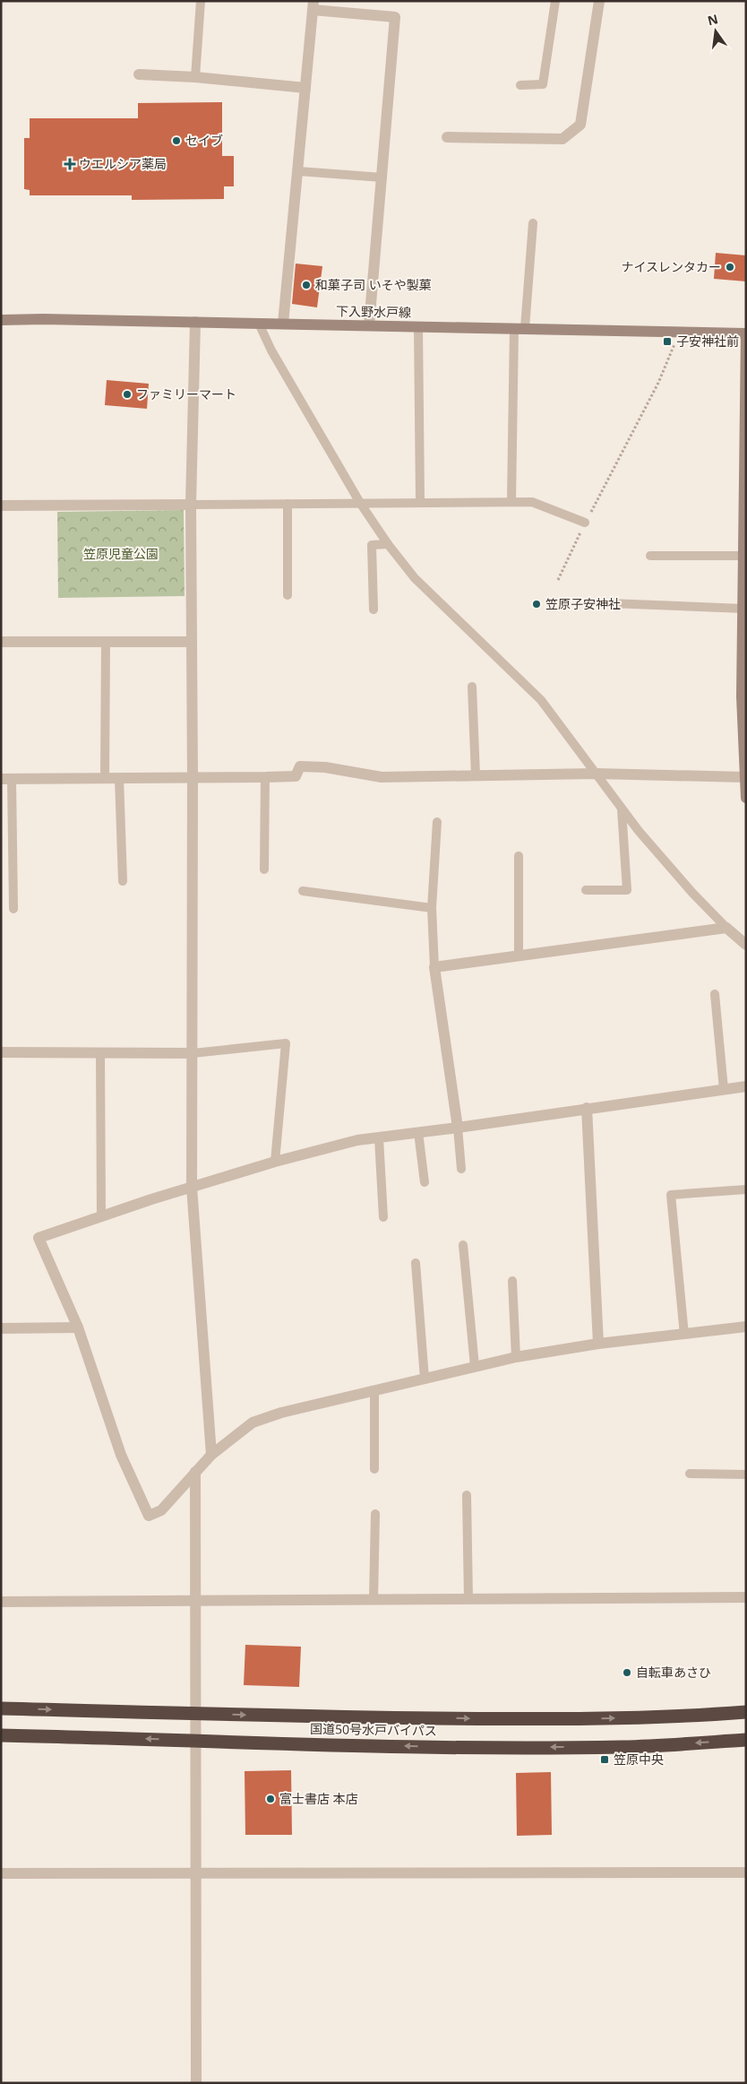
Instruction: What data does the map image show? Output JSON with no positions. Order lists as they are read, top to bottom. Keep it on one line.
{"streets":{"highway":["国道50号水戸バイパス"],"main road":["下入野水戸線"]},"parks":["笠原児童公園"],"places":{"other":["セイブ","ナイスレンタカー","和菓子司 いそや製菓","ファミリーマート","笠原子安神社","自転車あさひ","富士書店 本店"],"health":["ウエルシア薬局"],"transit":["子安神社前","笠原中央"]},"north":"top"}
